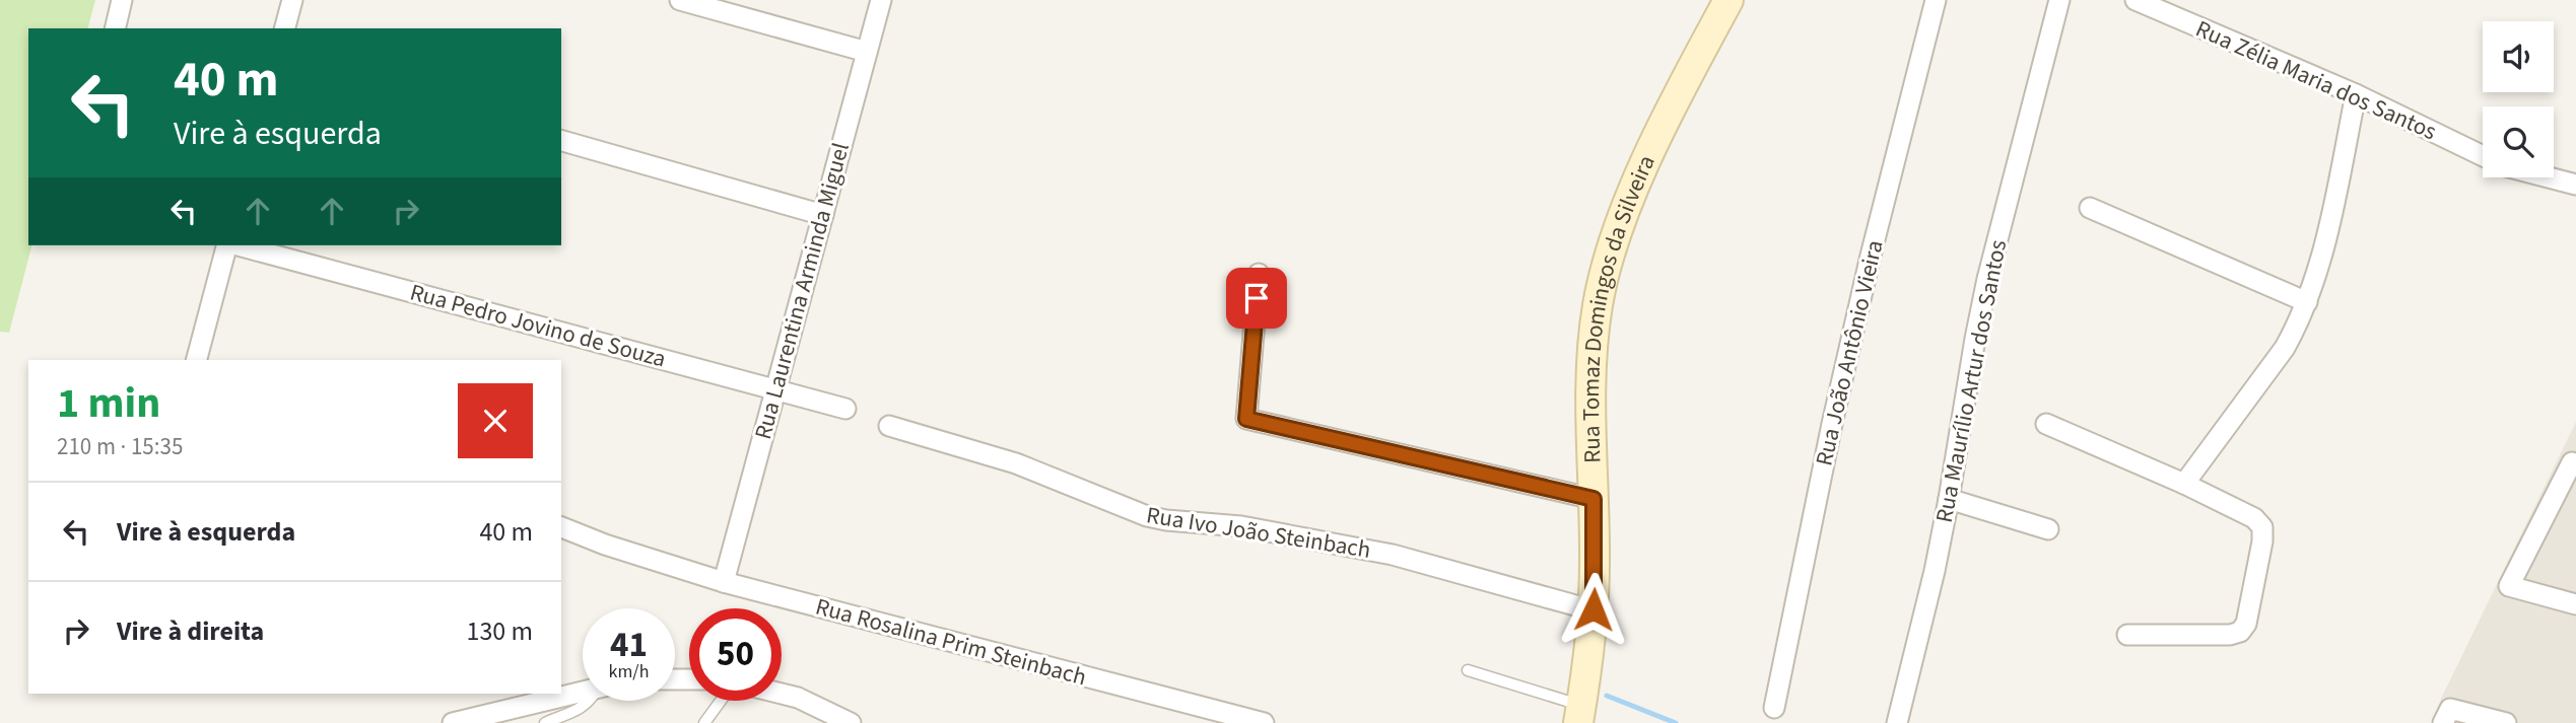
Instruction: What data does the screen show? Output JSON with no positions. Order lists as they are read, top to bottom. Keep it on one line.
{"streets":{"main road":["Rua Tomaz Domingos da Silveira"],"street":["Rua Zélia Maria dos Santos","Rua Laurentina Arminda Miguel","Rua Pedro Jovino de Souza","Rua João Antônio Vieira","Rua Maurílio Artur dos Santos","Rua Ivo João Steinbach","Rua Rosalina Prim Steinbach"]},"crossings":[["Rua Laurentina Arminda Miguel","Rua Pedro Jovino de Souza"],["Rua Laurentina Arminda Miguel","Rua Rosalina Prim Steinbach"],["Rua Tomaz Domingos da Silveira","Rua Ivo João Steinbach"]],"page":{"turn":["40 m","Vire à esquerda"],"heading":["1 min","210 m · 15:35"],"list":[{"name":"Vire à esquerda","value":"40 m"},{"name":"Vire à direita","value":"130 m"}],"speed":"41 km/h","limit":"50"}}
